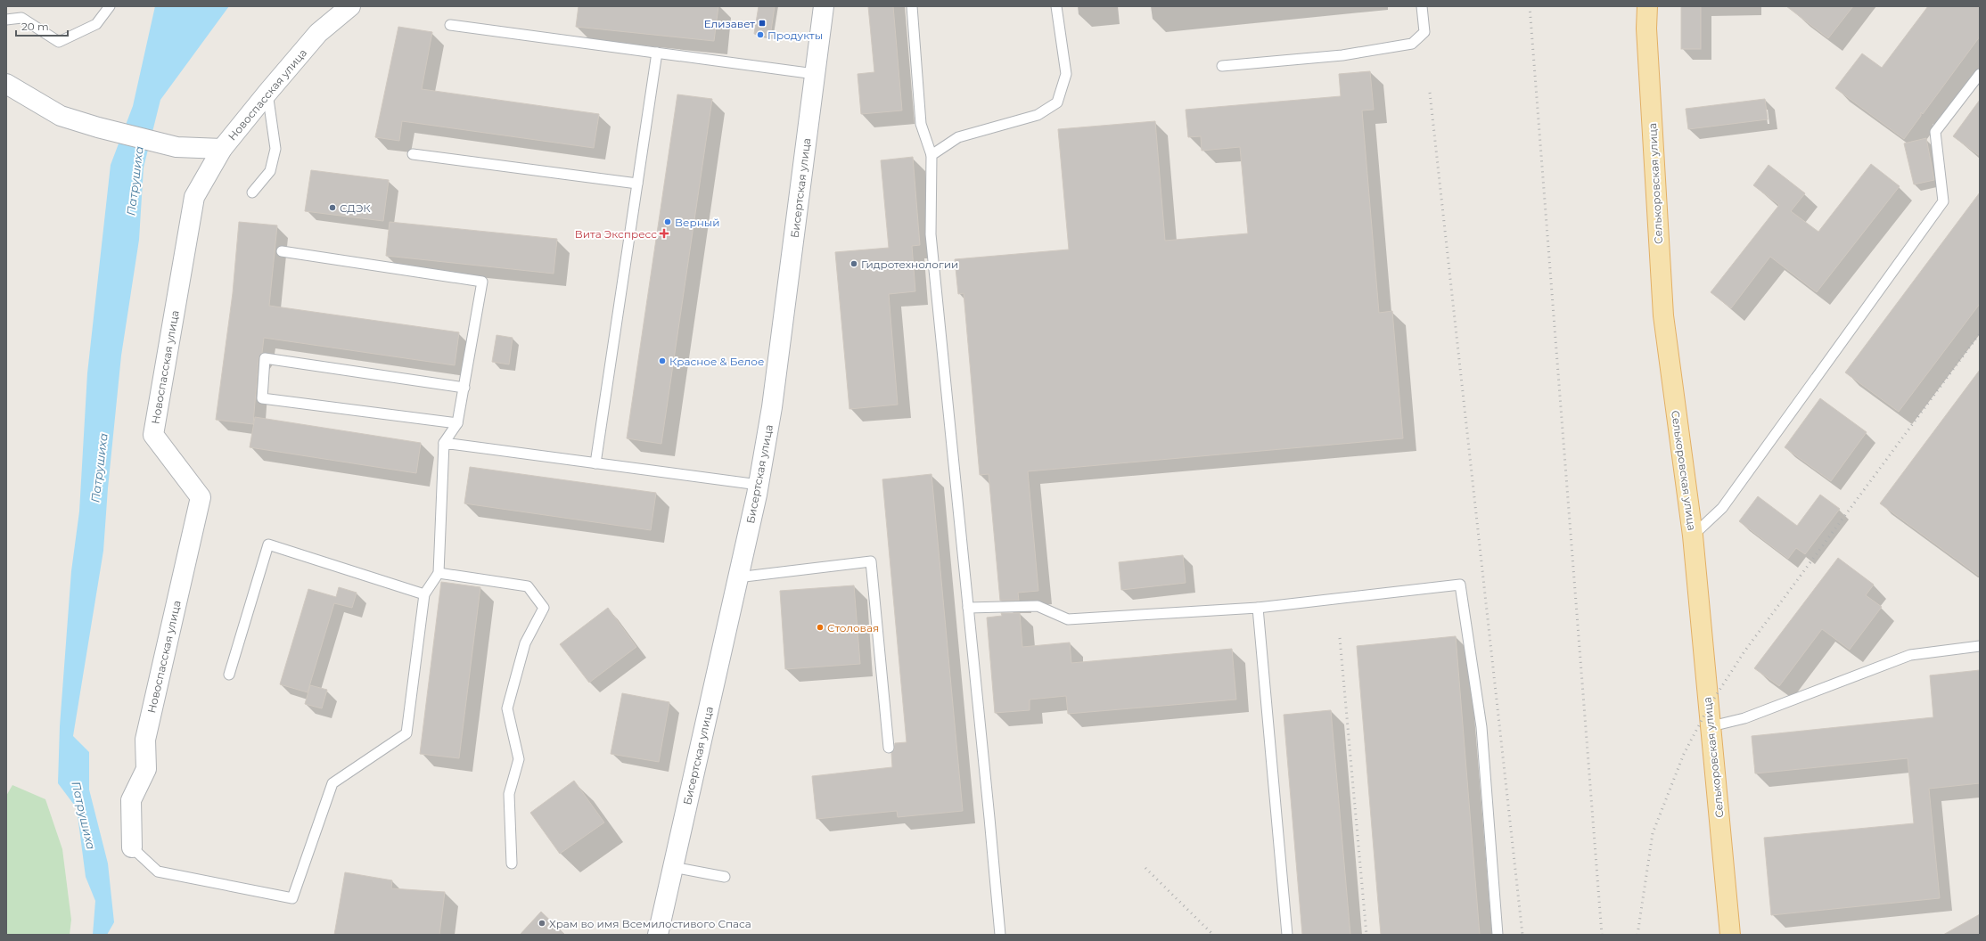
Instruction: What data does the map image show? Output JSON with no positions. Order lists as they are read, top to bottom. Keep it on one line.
{"streets":{"main road":["Селькоровская улица"],"street":["Новоспасская улица","Бисертская улица"]},"water":["Патрушиха"],"places":{"transit":["Елизавет"],"other":["Продукты","СДЭК","Верный","Гидротехнологии","Красное & Белое","Столовая","Храм во имя Всемилостивого Спаса"],"health":["Вита Экспресс"]},"scale_bar":"20 m"}
